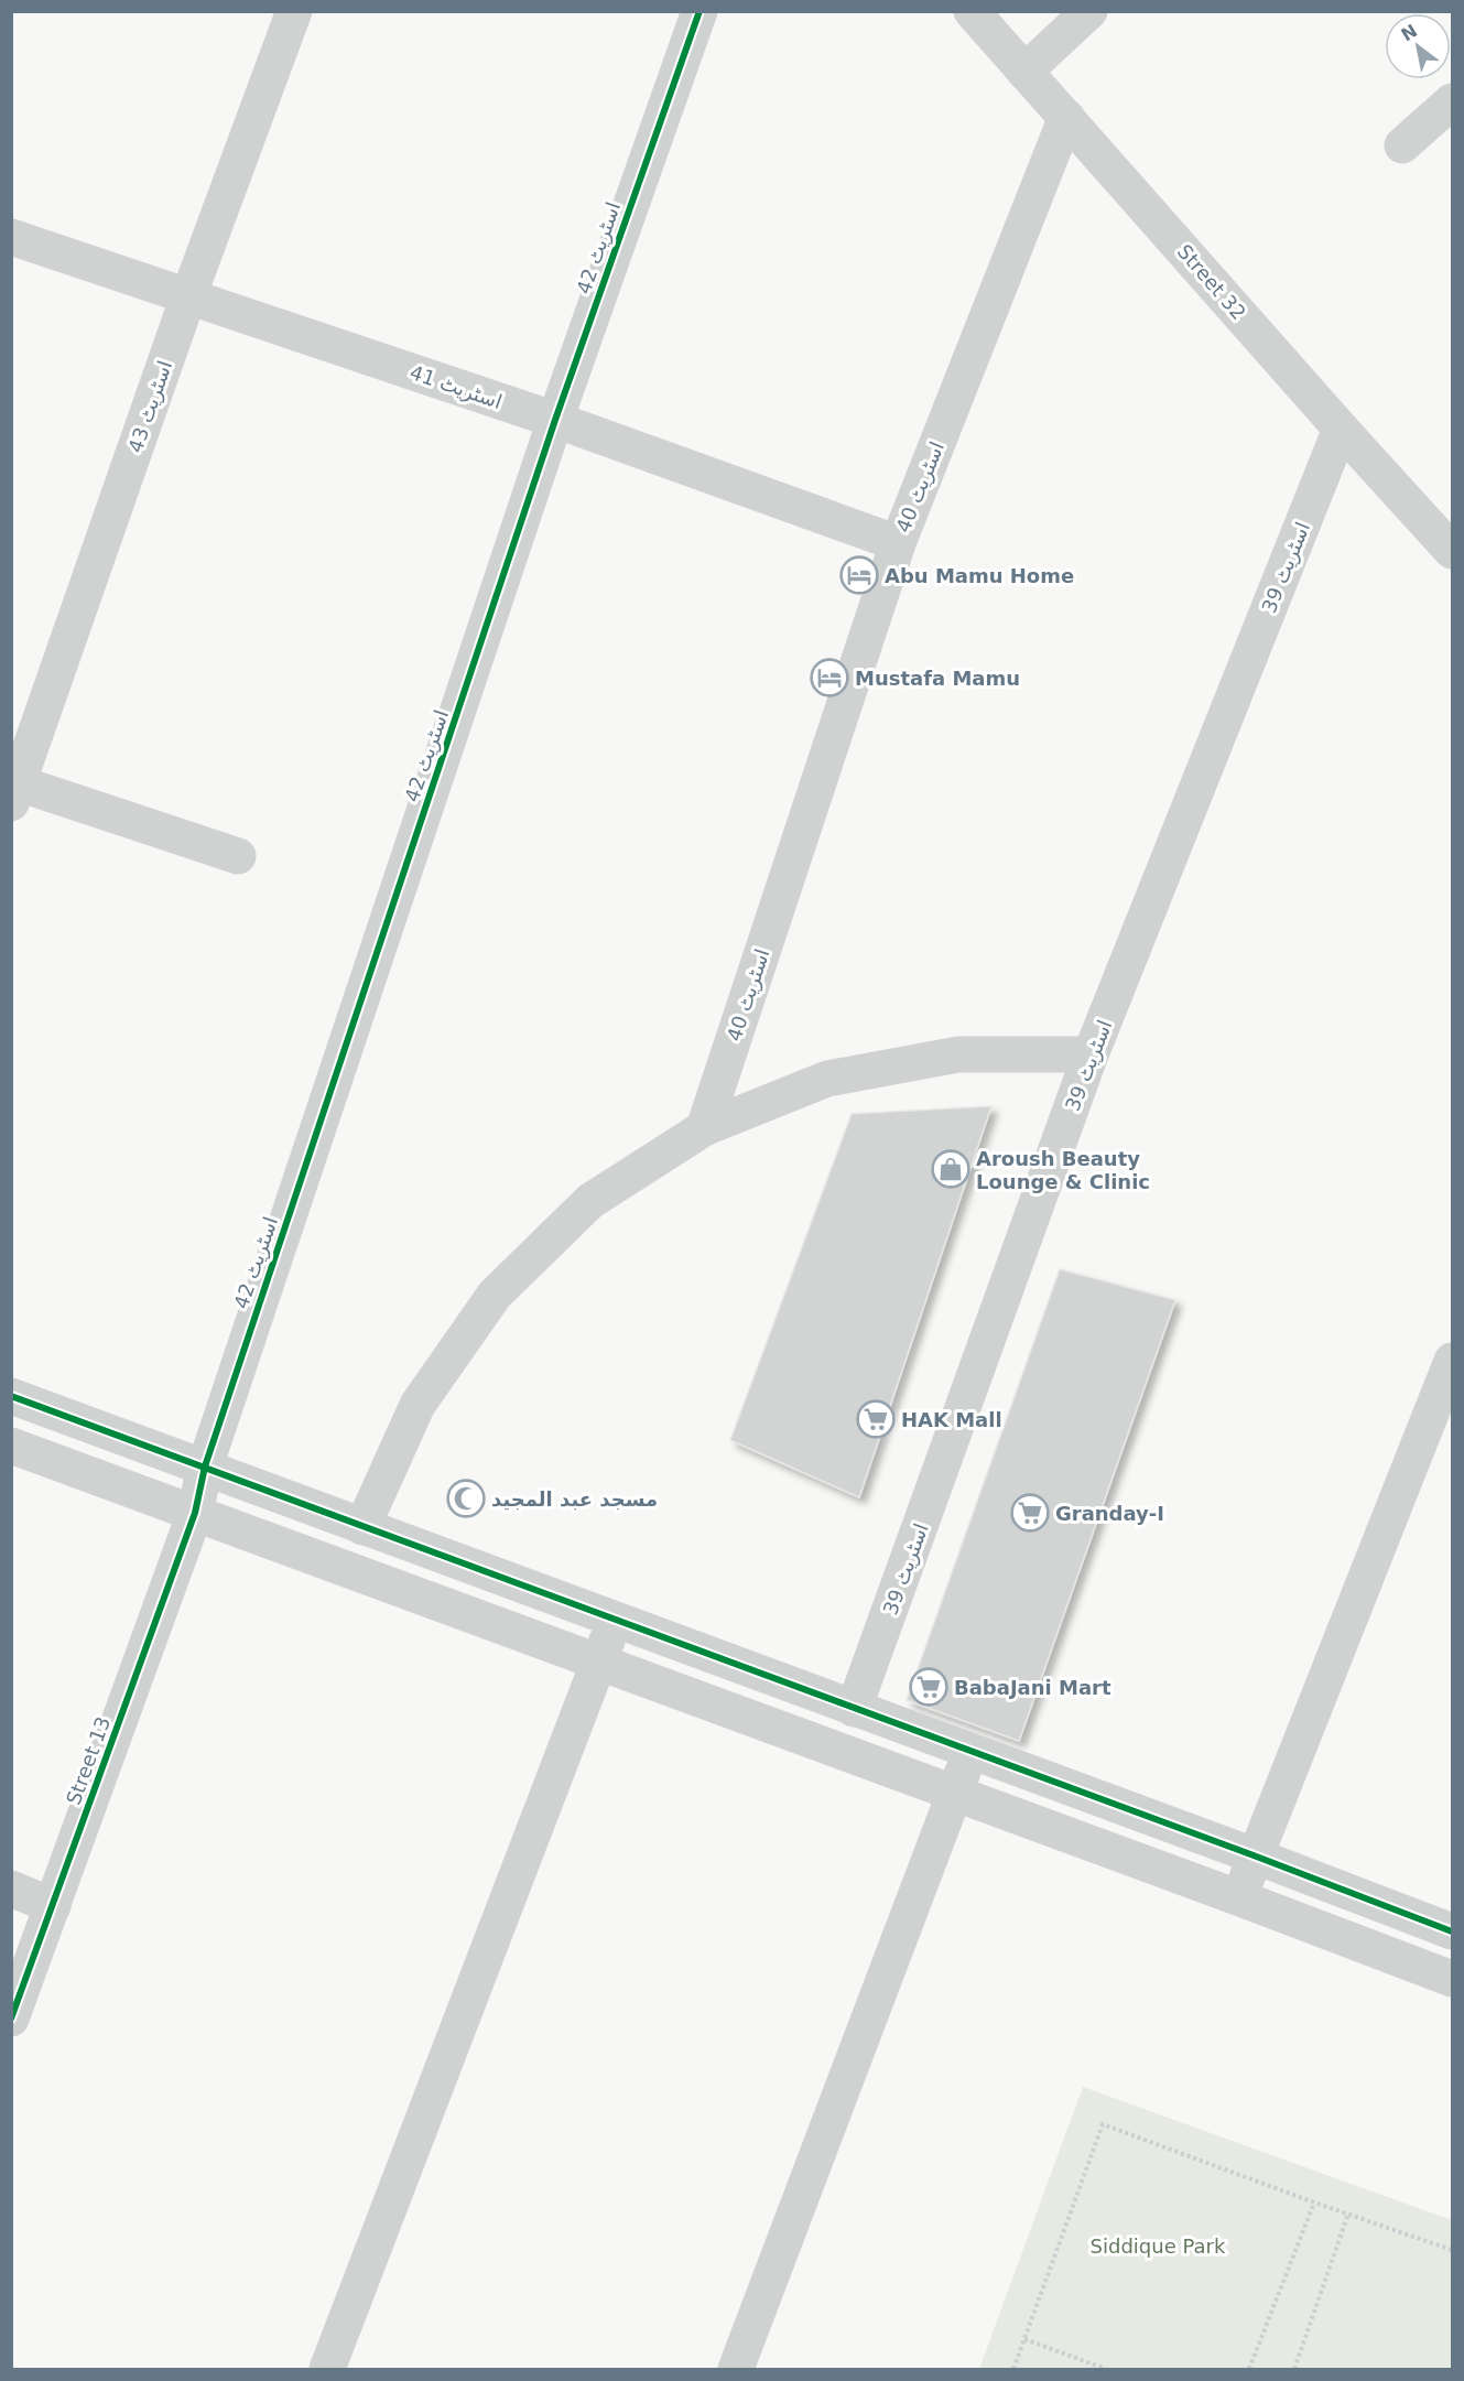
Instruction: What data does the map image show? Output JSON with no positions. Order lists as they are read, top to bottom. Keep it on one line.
{"streets":{"street":["اسٹریٹ 42","Street 32","اسٹریٹ 41","اسٹریٹ 43","اسٹریٹ 40","اسٹریٹ 39","Street 13"]},"crossings":[["اسٹریٹ 42","اسٹریٹ 41"],["اسٹریٹ 42","Street 13"],["Street 32","اسٹریٹ 40"],["Street 32","اسٹریٹ 39"],["اسٹریٹ 41","اسٹریٹ 43"],["اسٹریٹ 41","اسٹریٹ 40"]],"parks":["Siddique Park"],"places":{"hotel":["Abu Mamu Home","Mustafa Mamu"],"shop":["Aroush Beauty Lounge & Clinic"],"supermarket":["HAK Mall","Granday-I","BabaJani Mart"],"mosque":["مسجد عبد المجید"]},"north":"top left"}
